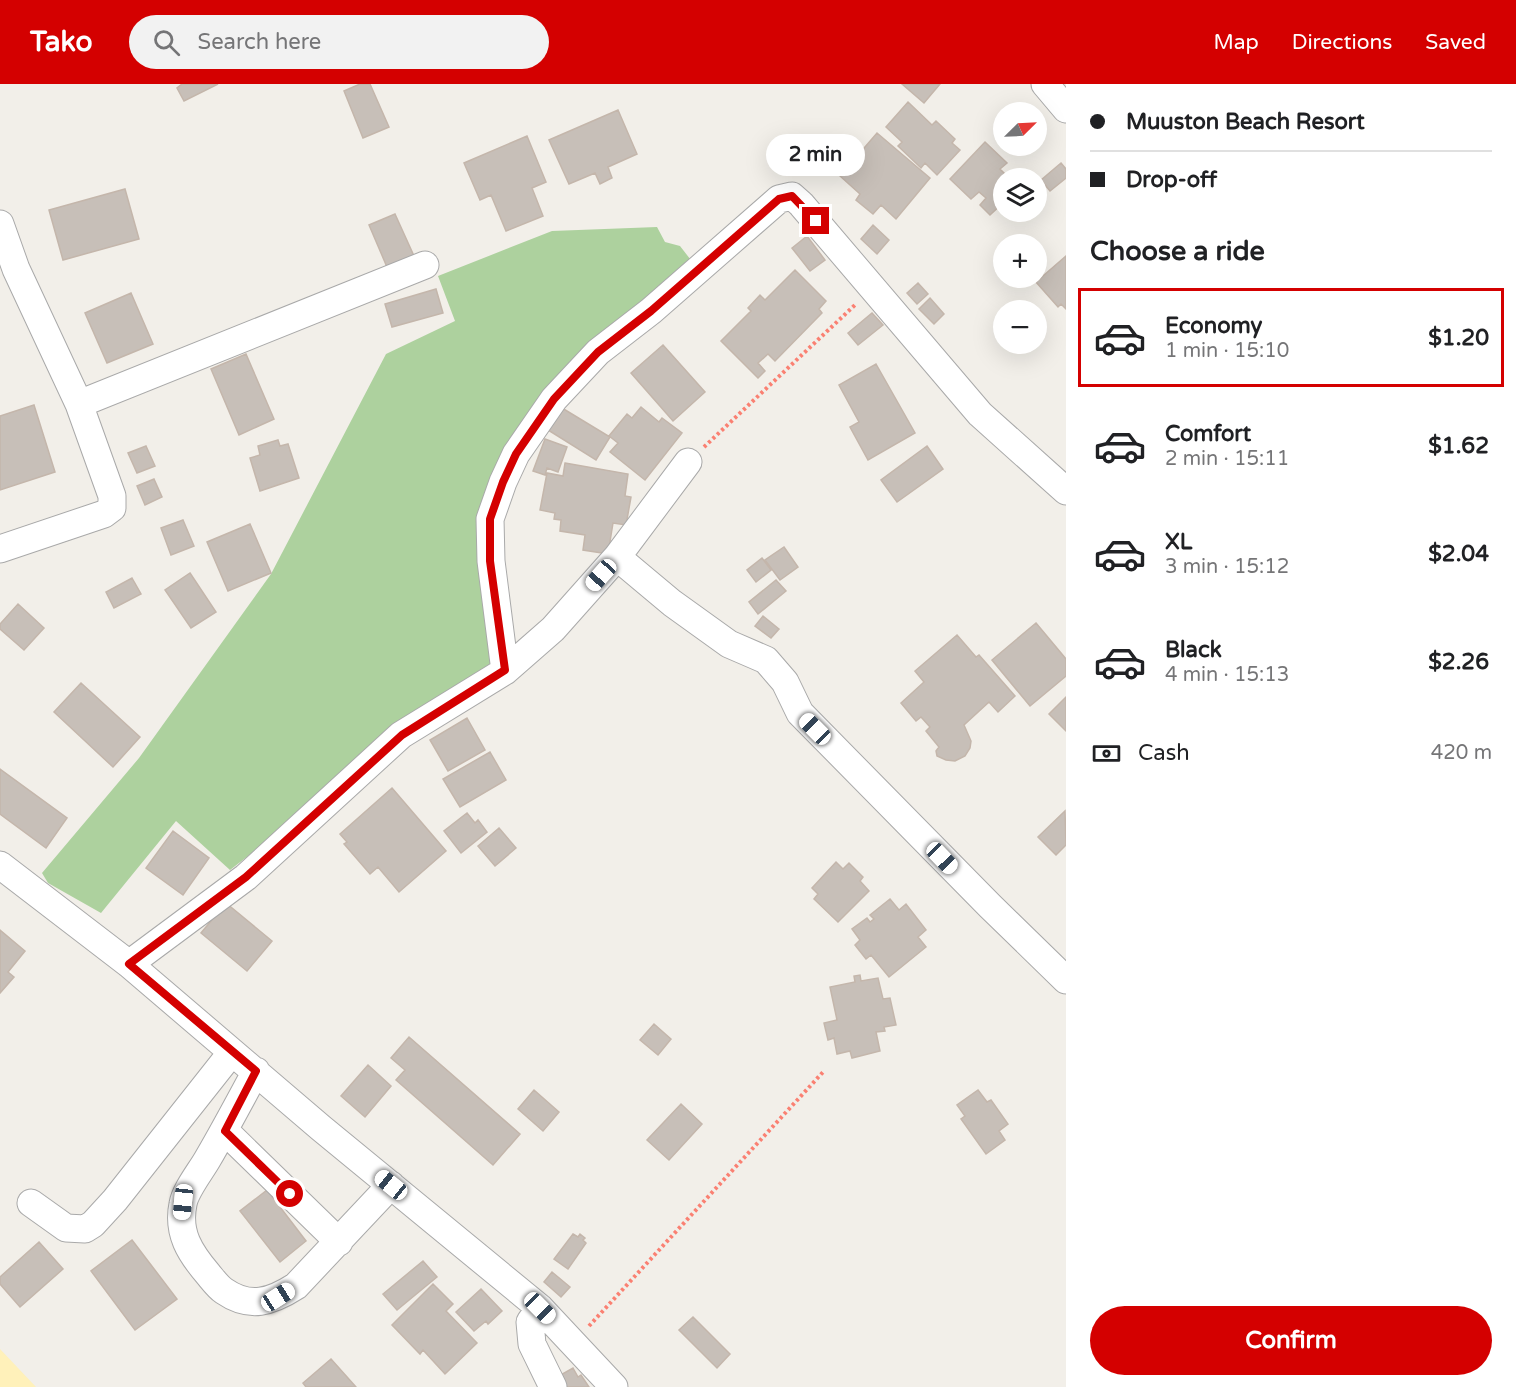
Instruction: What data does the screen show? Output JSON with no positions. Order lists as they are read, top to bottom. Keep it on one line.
{"north":"top right","page":{"header":"Tako","search":"Search here","nav":["Map","Directions","Saved"],"banner":["Muuston Beach Resort","Drop-off"],"map_buttons":["+","−"],"bubble":"2 min","heading":"Choose a ride","list":[{"name":"Economy","note":"1 min · 15:10","value":"$1.20"},{"name":"Comfort","note":"2 min · 15:11","value":"$1.62"},{"name":"XL","note":"3 min · 15:12","value":"$2.04"},{"name":"Black","note":"4 min · 15:13","value":"$2.26"}],"pay":["Cash","420 m"],"buttons":"Confirm"}}
